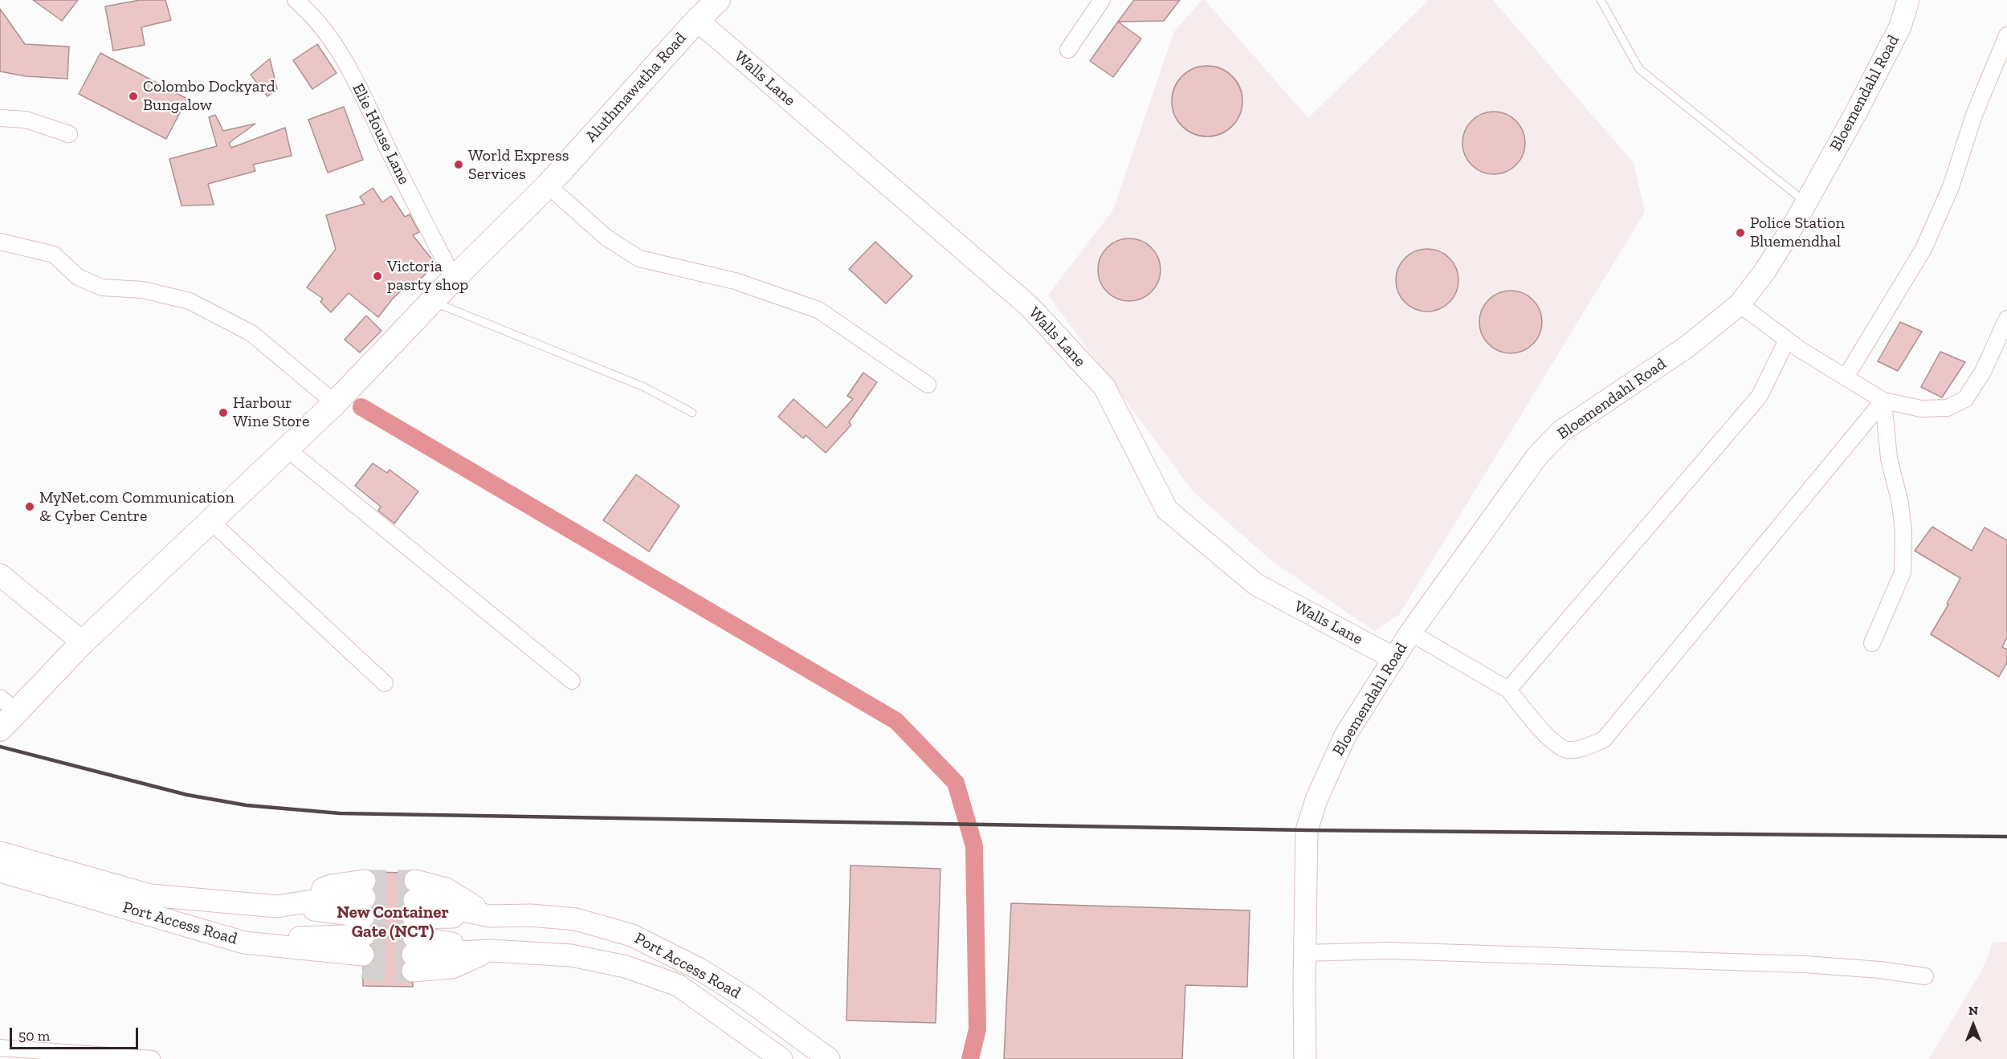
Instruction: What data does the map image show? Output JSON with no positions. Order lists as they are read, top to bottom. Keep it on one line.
{"streets":{"main road":["Walls Lane","Aluthmawatha Road","Bloemendahl Road","Port Access Road"],"street":["Elie House Lane"]},"crossings":[["Walls Lane","Aluthmawatha Road"],["Walls Lane","Bloemendahl Road"],["Aluthmawatha Road","Elie House Lane"]],"districts":["New Container Gate (NCT)"],"places":["Colombo Dockyard Bungalow","World Express Services","Police Station Bluemendhal","Victoria pasrty shop","Harbour Wine Store","MyNet.com Communication & Cyber Centre"],"scale_bar":"50 m","north":"top"}
